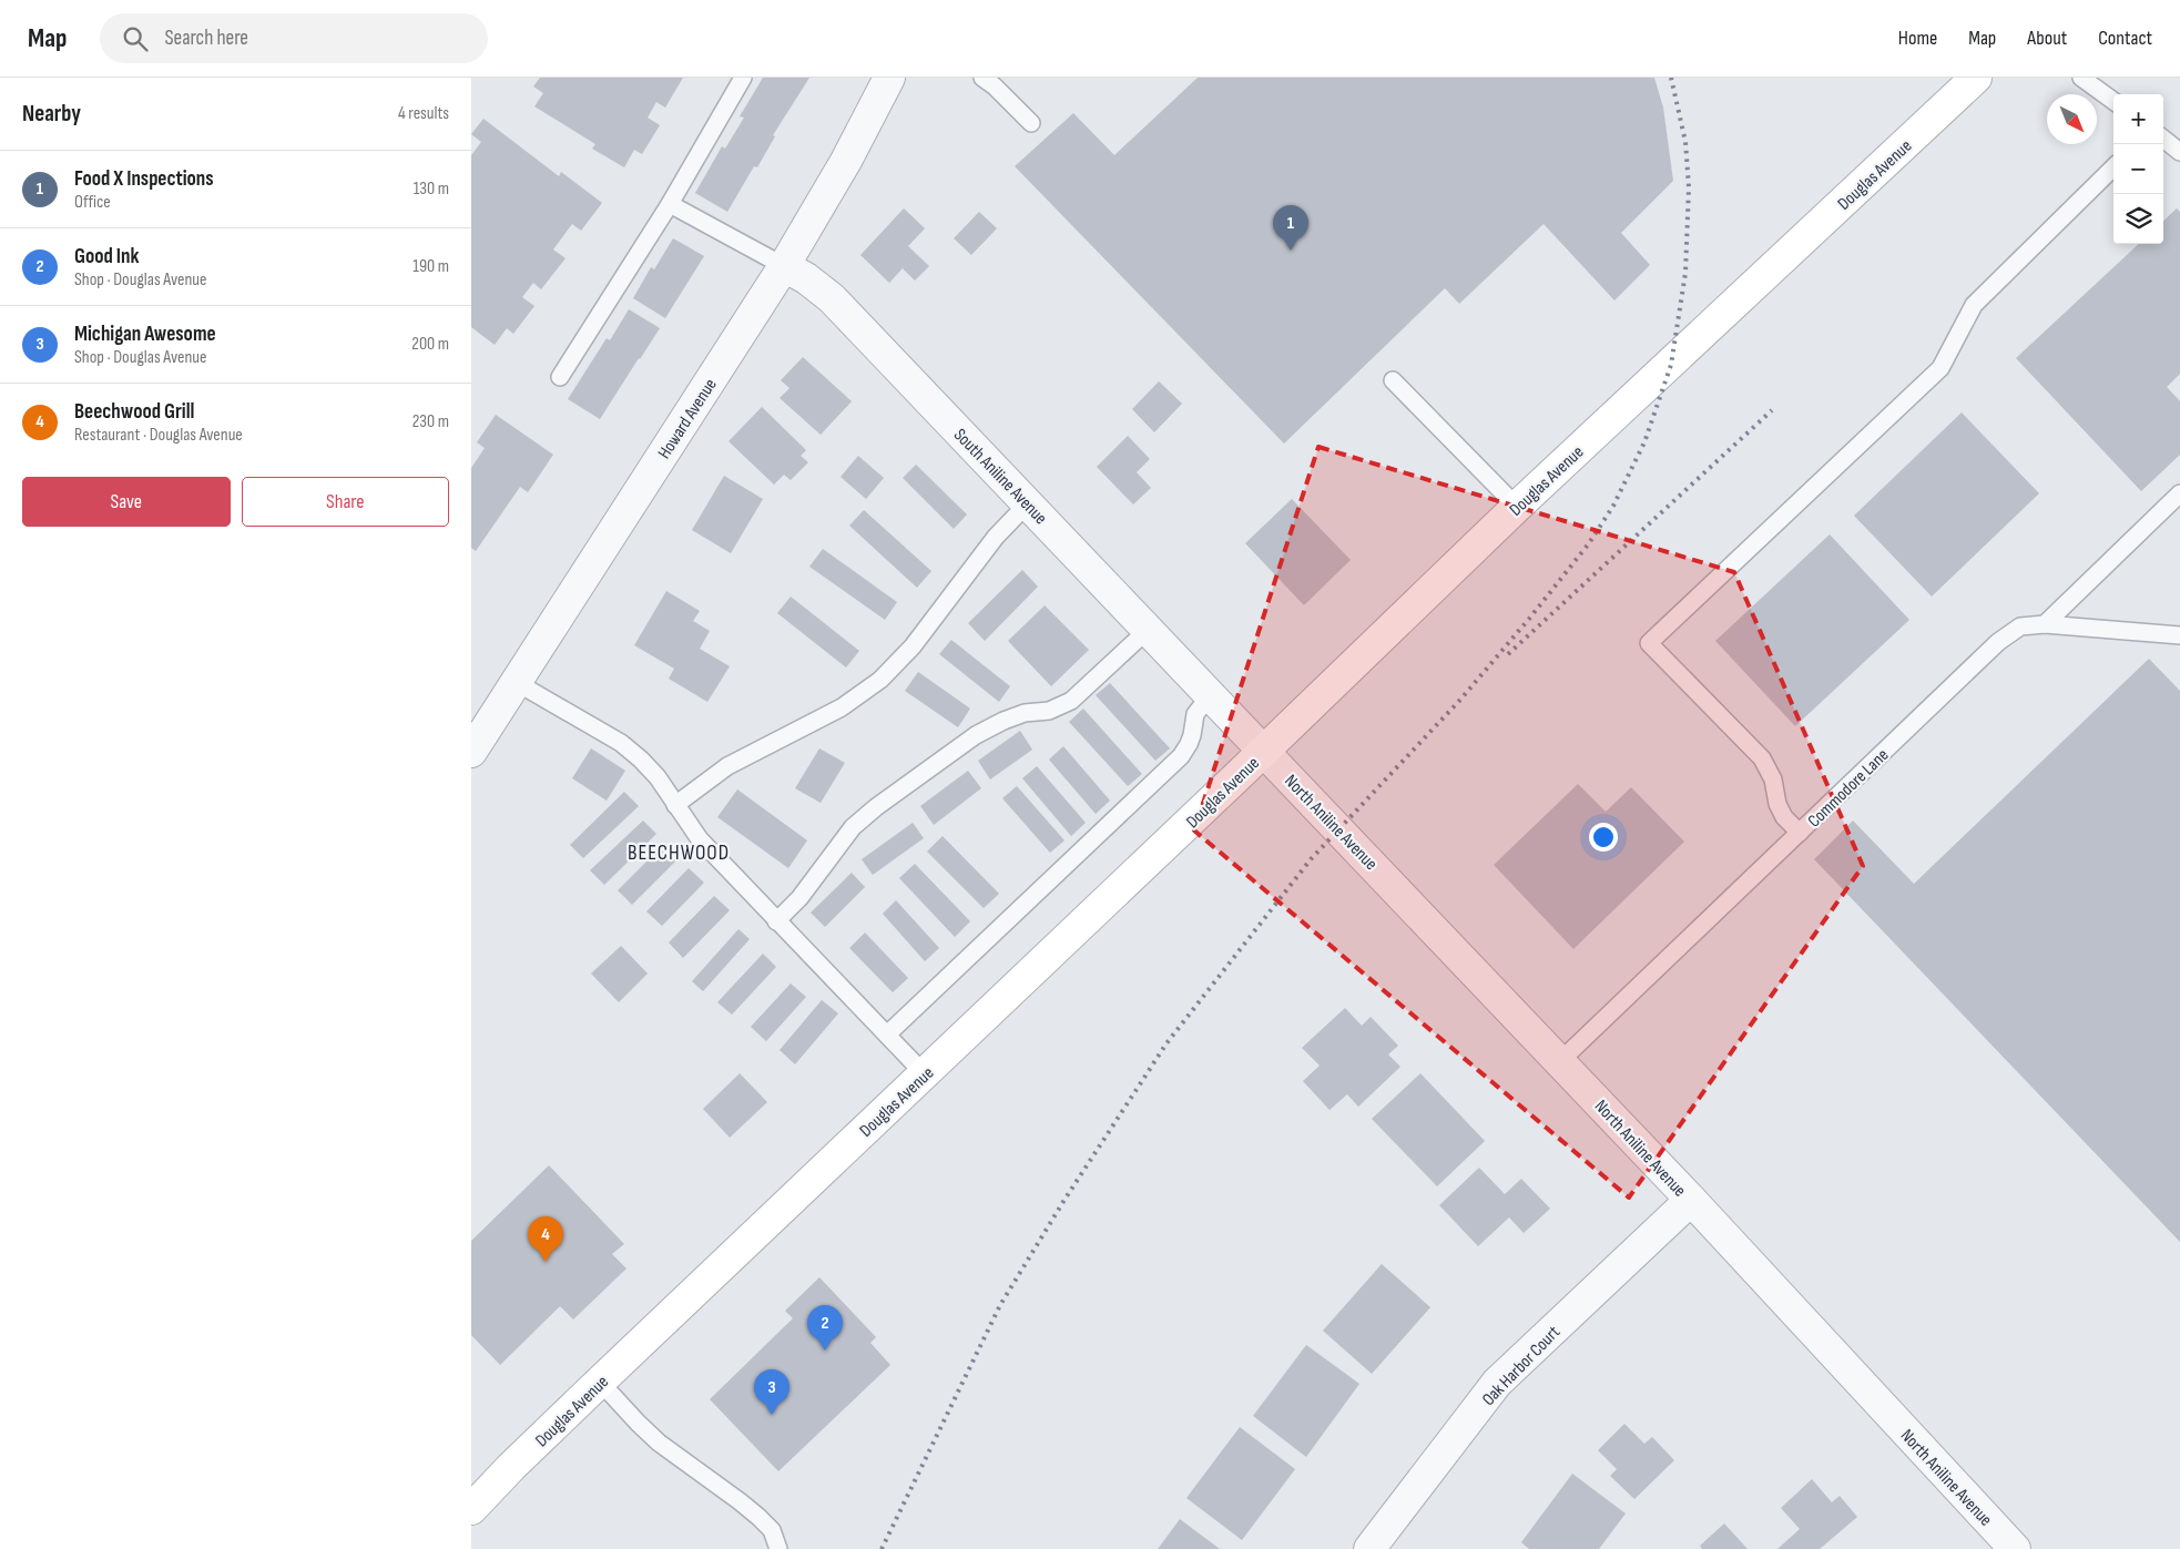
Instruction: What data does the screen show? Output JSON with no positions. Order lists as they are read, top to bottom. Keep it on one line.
{"streets":{"street":["Douglas Avenue","Howard Avenue","South Aniline Avenue","North Aniline Avenue","Oak Harbor Court"],"lane":["Commodore Lane"]},"crossings":[["Douglas Avenue","South Aniline Avenue"],["Douglas Avenue","North Aniline Avenue"],["Howard Avenue","South Aniline Avenue"],["South Aniline Avenue","North Aniline Avenue"],["Commodore Lane","North Aniline Avenue"],["North Aniline Avenue","Oak Harbor Court"]],"districts":["BEECHWOOD"],"north":"bottom right","page":{"header":"Map","search":"Search here","nav":["Home","Map","About","Contact"],"heading":["Nearby","4 results"],"map_buttons":["+","−"],"list":[{"mark":"1","name":"Food X Inspections","note":"Office","value":"130 m"},{"mark":"2","name":"Good Ink","note":"Shop · Douglas Avenue","value":"190 m"},{"mark":"3","name":"Michigan Awesome","note":"Shop · Douglas Avenue","value":"200 m"},{"mark":"4","name":"Beechwood Grill","note":"Restaurant · Douglas Avenue","value":"230 m"}],"pins":["1","4","2","3"],"buttons":["Save","Share"]}}
